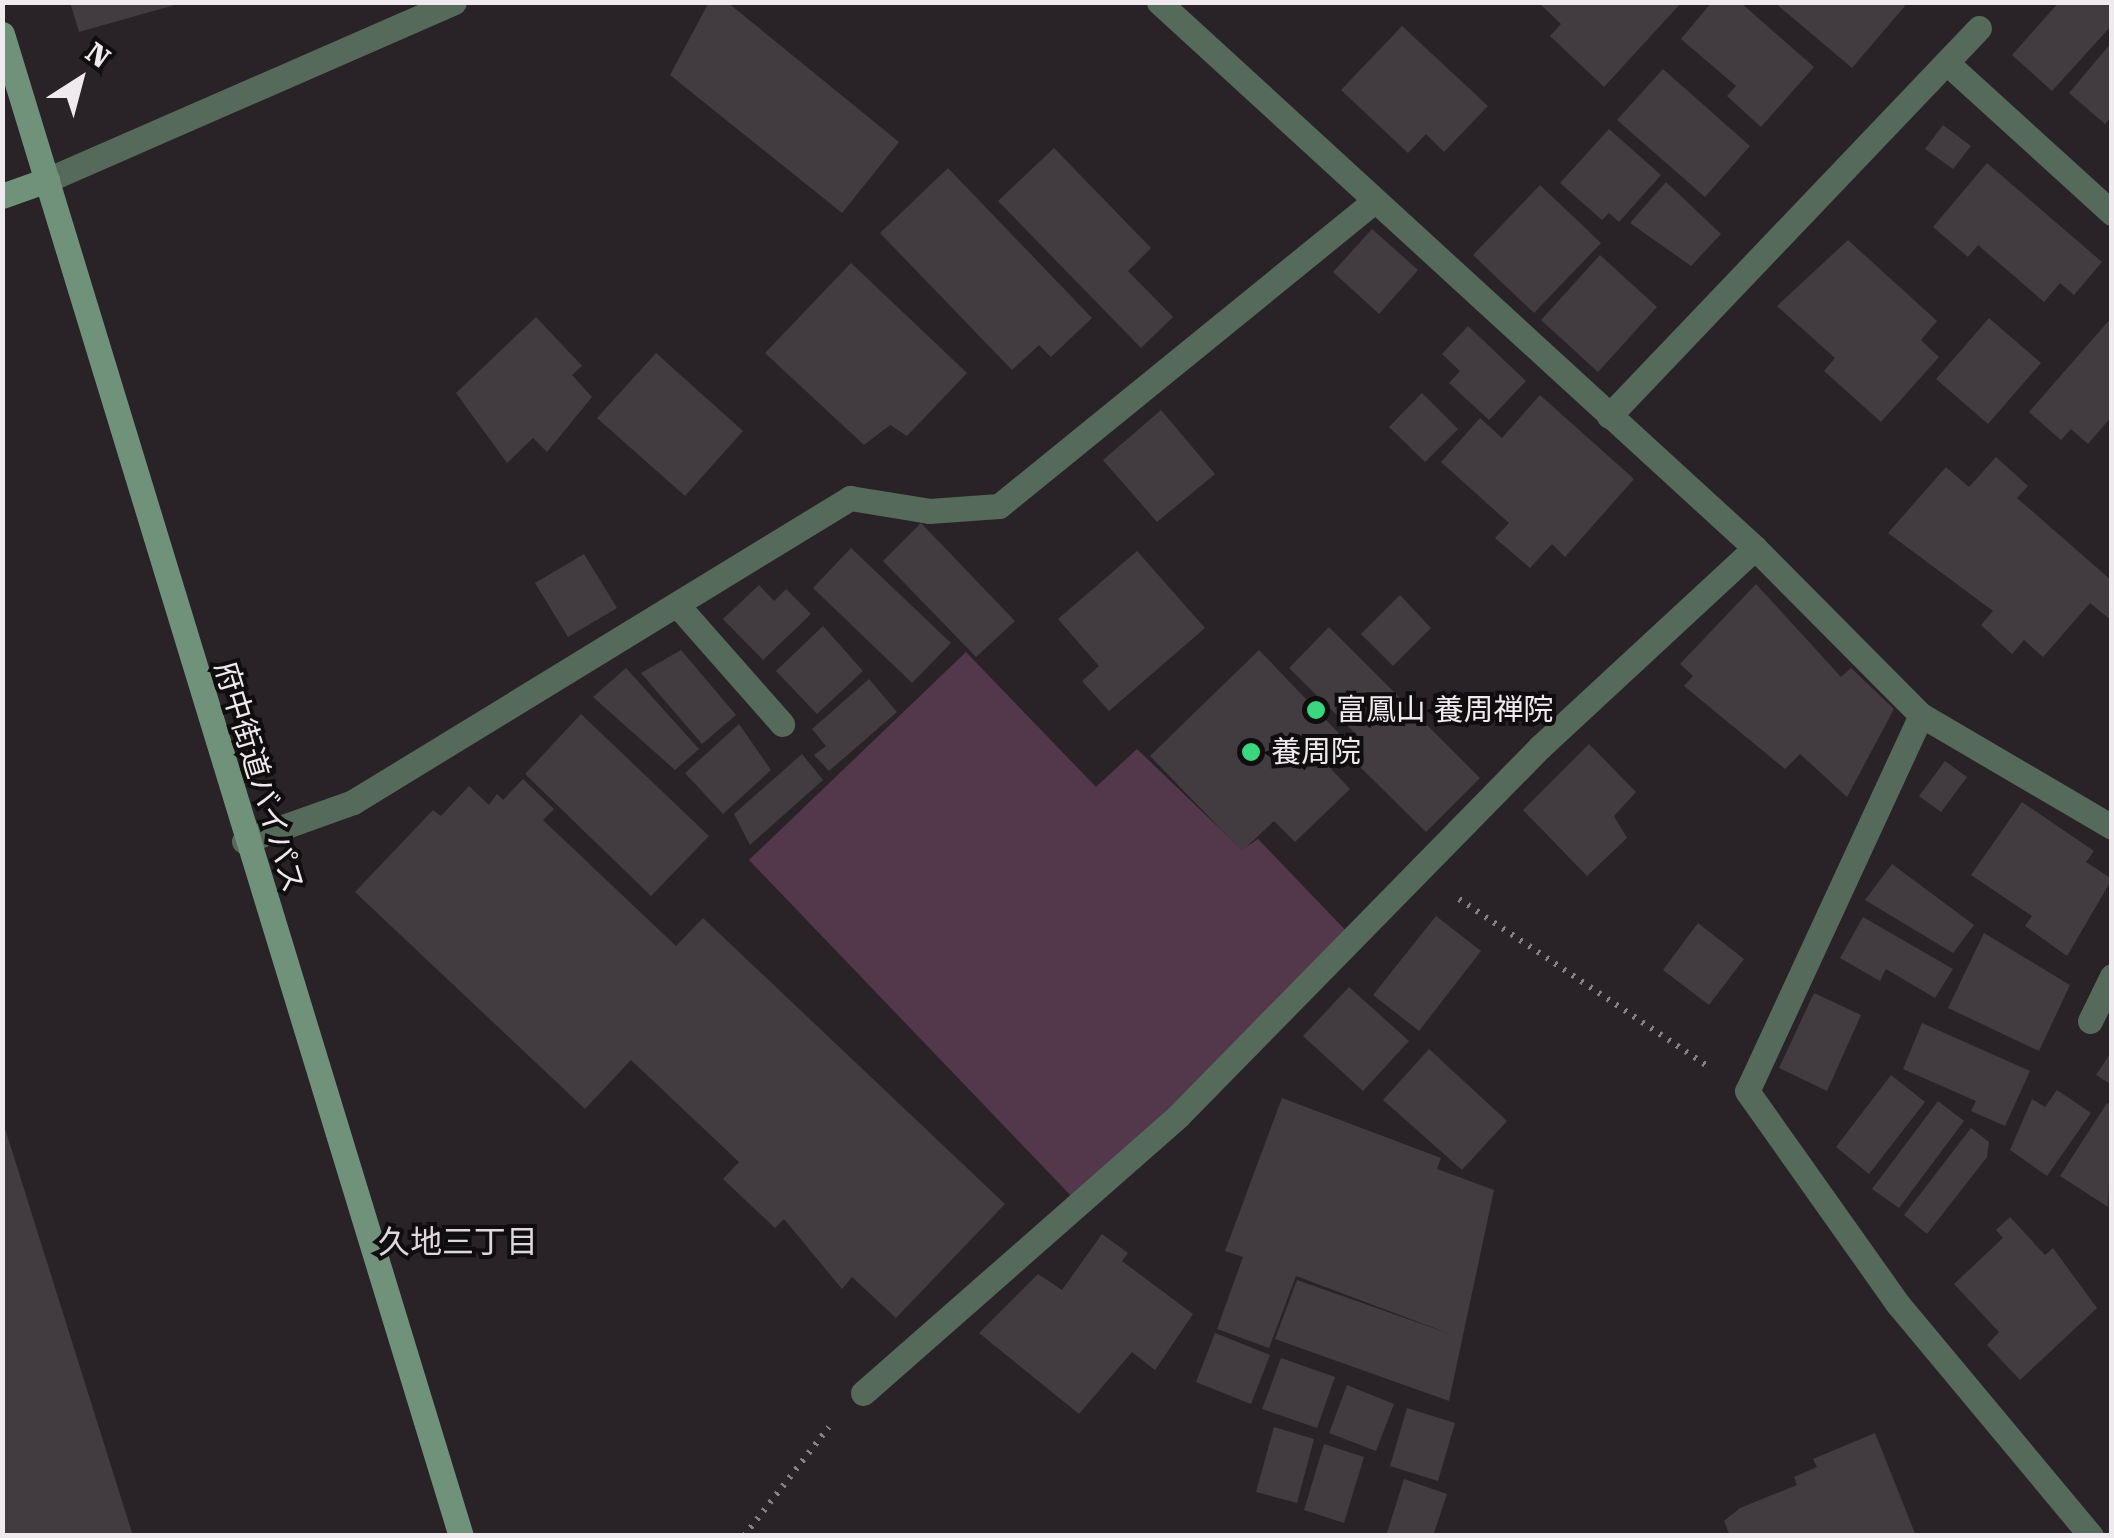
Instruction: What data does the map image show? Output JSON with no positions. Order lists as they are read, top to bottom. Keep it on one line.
{"streets":{"street":["府中街道バイパス"]},"districts":["久地三丁目"],"places":["富鳳山 養周禅院","養周院"],"north":"top right"}
